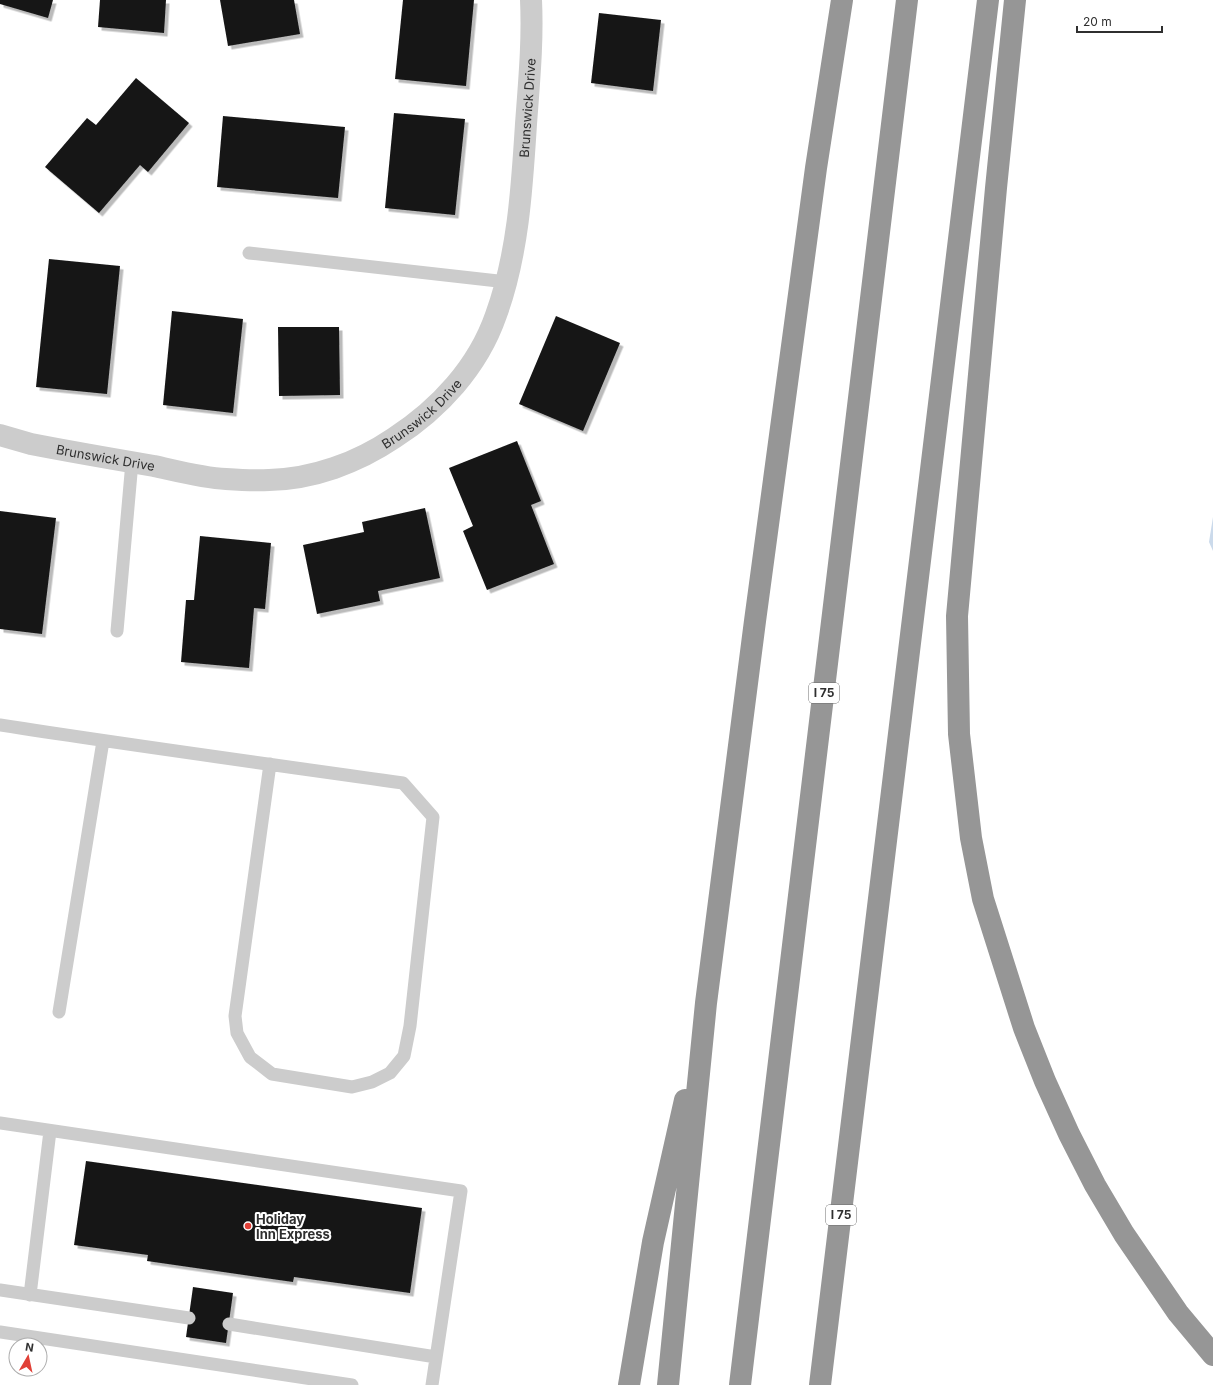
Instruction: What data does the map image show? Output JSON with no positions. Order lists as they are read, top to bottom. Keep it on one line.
{"streets":{"highway":["I 75"],"street":["Brunswick Drive"]},"places":["Holiday Inn Express"],"scale_bar":"20 m","north":"top"}
